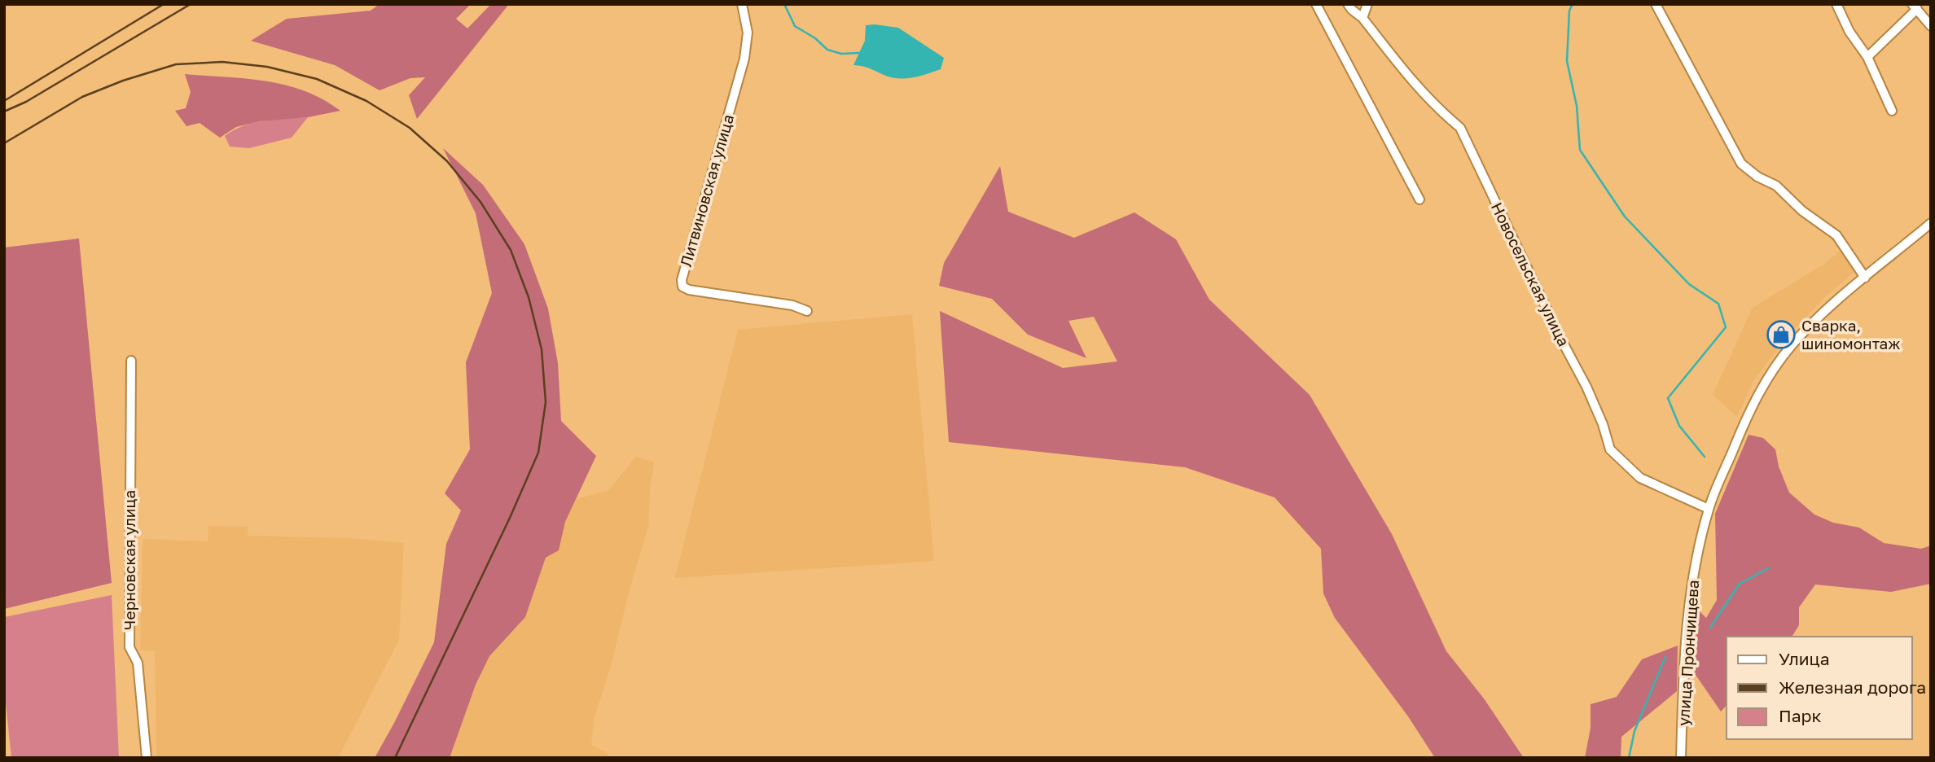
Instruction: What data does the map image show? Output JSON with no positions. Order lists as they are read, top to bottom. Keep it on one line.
{"streets":{"street":["Литвиновская улица","Новосельская улица","Черновская улица","улица Прончищева"]},"crossings":[["Новосельская улица","улица Прончищева"]],"places":{"shop":["Сварка, шиномонтаж"]},"legend":["Улица","Железная дорога","Парк"]}
